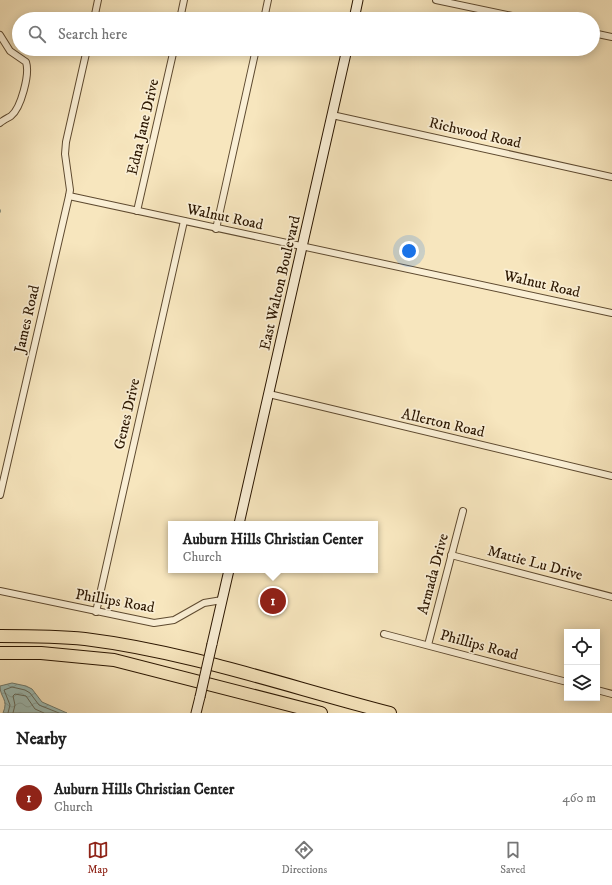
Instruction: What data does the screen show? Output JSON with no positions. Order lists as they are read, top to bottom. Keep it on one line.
{"streets":{"main road":["East Walton Boulevard"],"street":["Edna Jane Drive","Richwood Road","Walnut Road","James Road","Genes Drive","Allerton Road","Mattie Lu Drive","Armada Drive","Phillips Road"]},"crossings":[["Edna Jane Drive","Walnut Road"],["Richwood Road","East Walton Boulevard"],["Walnut Road","East Walton Boulevard"],["Walnut Road","James Road"],["Walnut Road","Genes Drive"],["East Walton Boulevard","Allerton Road"],["Genes Drive","Phillips Road"],["Mattie Lu Drive","Armada Drive"],["Armada Drive","Phillips Road"]],"page":{"search":"Search here","popup":["Auburn Hills Christian Center","Church"],"pins":"1","heading":"Nearby","list":[{"mark":"1","name":"Auburn Hills Christian Center","note":"Church","value":"460 m"}],"nav":["Map","Directions","Saved"]}}
